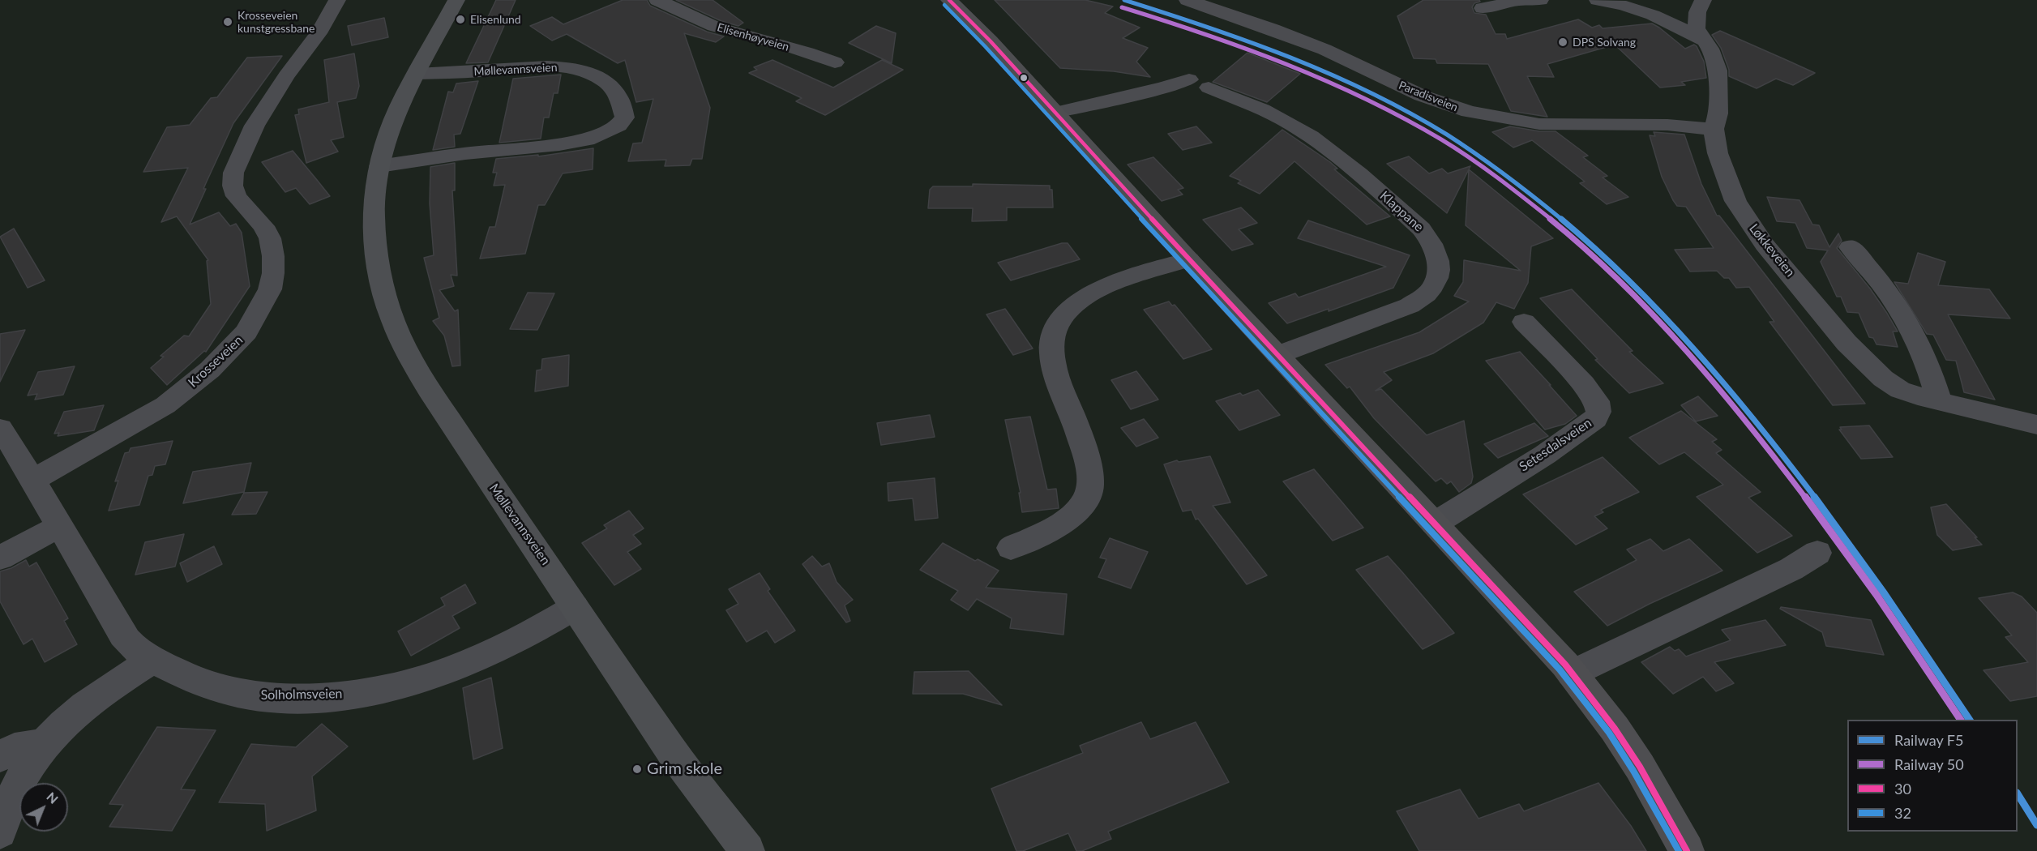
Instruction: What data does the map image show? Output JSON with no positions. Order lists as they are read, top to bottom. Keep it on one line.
{"streets":{"main road":["Møllevannsveien"],"street":["Elisenhøyveien","Paradisveien","Klappane","Løkkeveien","Krosseveien","Setesdalsveien","Solholmsveien"]},"crossings":[["Møllevannsveien","Solholmsveien"],["Paradisveien","Løkkeveien"],["Krosseveien","Solholmsveien"]],"places":["Elisenlund","Krosseveien kunstgressbane","DPS Solvang","Grim skole"],"lines":["rail line F5","transit line 30","transit line 32","rail line 50"],"legend":["Railway F5","Railway 50","30","32"],"north":"top right"}
